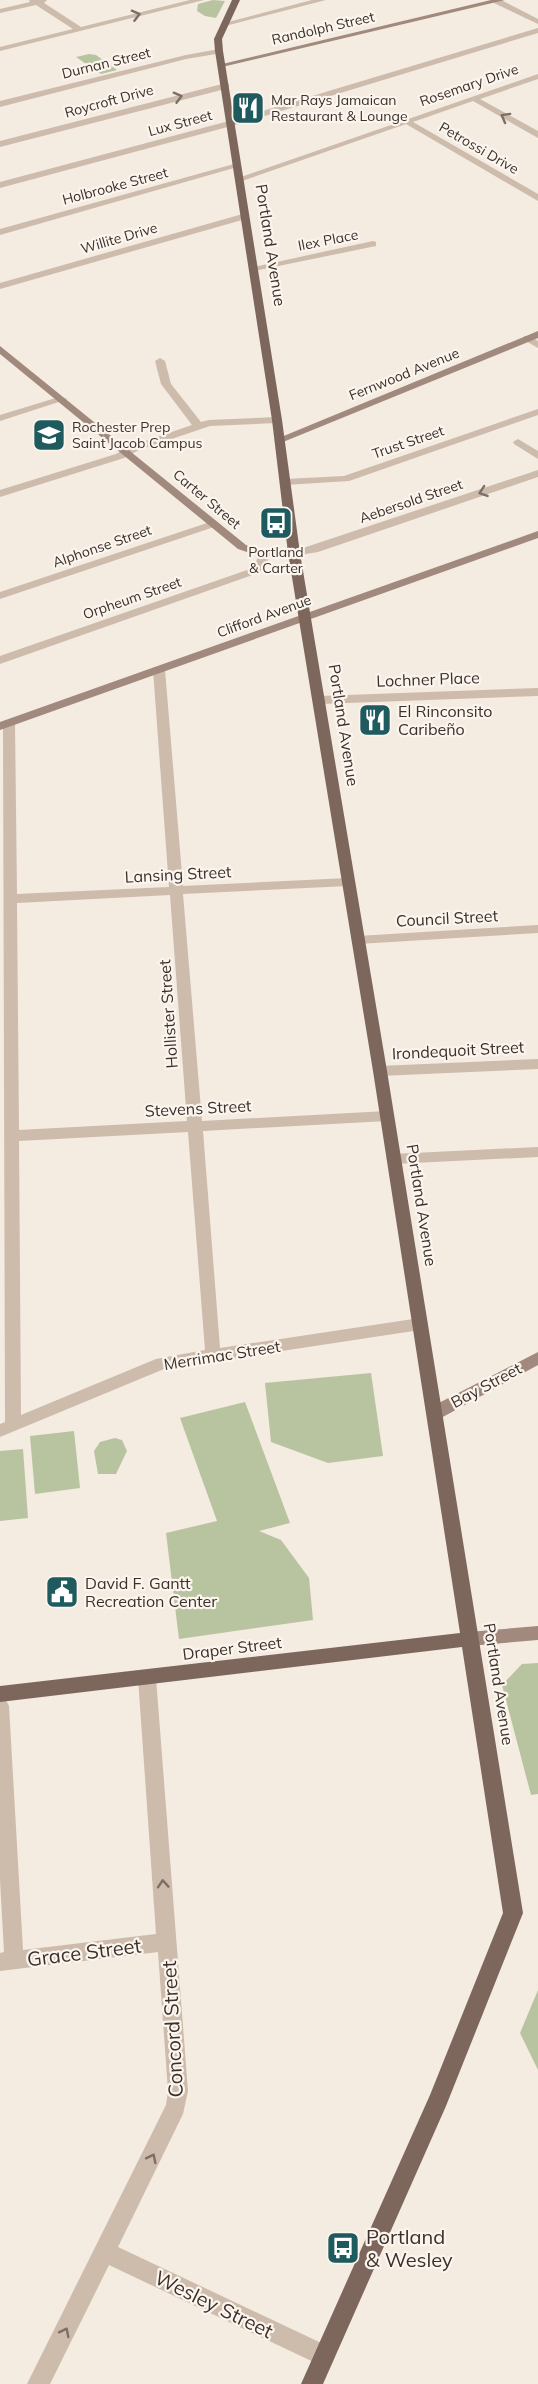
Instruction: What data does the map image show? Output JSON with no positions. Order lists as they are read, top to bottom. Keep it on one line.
{"streets":{"main road":["Randolph Street","Portland Avenue","Fernwood Avenue","Carter Street","Clifford Avenue","Bay Street","Draper Street"],"street":["Durnan Street","Rosemary Drive","Roycroft Drive","Lux Street","Petrossi Drive","Holbrooke Street","Willite Drive","Ilex Place","Trust Street","Aebersold Street","Alphonse Street","Orpheum Street","Lochner Place","Lansing Street","Council Street","Hollister Street","Irondequoit Street","Stevens Street","Merrimac Street","Grace Street","Concord Street","Wesley Street"]},"crossings":[["Randolph Street","Portland Avenue"],["Durnan Street","Portland Avenue"],["Rosemary Drive","Petrossi Drive"],["Rosemary Drive","Portland Avenue"],["Roycroft Drive","Portland Avenue"],["Lux Street","Portland Avenue"],["Holbrooke Street","Portland Avenue"],["Willite Drive","Portland Avenue"],["Ilex Place","Portland Avenue"],["Portland Avenue","Fernwood Avenue"],["Portland Avenue","Trust Street"],["Portland Avenue","Carter Street"],["Portland Avenue","Aebersold Street"],["Portland Avenue","Clifford Avenue"],["Portland Avenue","Lochner Place"],["Portland Avenue","Lansing Street"],["Portland Avenue","Council Street"],["Portland Avenue","Irondequoit Street"],["Portland Avenue","Stevens Street"],["Portland Avenue","Merrimac Street"],["Portland Avenue","Bay Street"],["Portland Avenue","Draper Street"],["Portland Avenue","Wesley Street"],["Carter Street","Aebersold Street"],["Carter Street","Alphonse Street"],["Carter Street","Orpheum Street"],["Clifford Avenue","Hollister Street"],["Lansing Street","Hollister Street"],["Hollister Street","Stevens Street"],["Hollister Street","Merrimac Street"],["Draper Street","Concord Street"],["Grace Street","Concord Street"],["Concord Street","Wesley Street"]],"one_way":["Aebersold Street","Concord Street"],"places":{"restaurant":["Mar Rays Jamaican Restaurant & Lounge","El Rinconsito Caribeño"],"school or university":["Rochester Prep Saint Jacob Campus"],"bus stop":["Portland & Carter","Portland & Wesley"],"public building":["David F. Gantt Recreation Center"]}}
